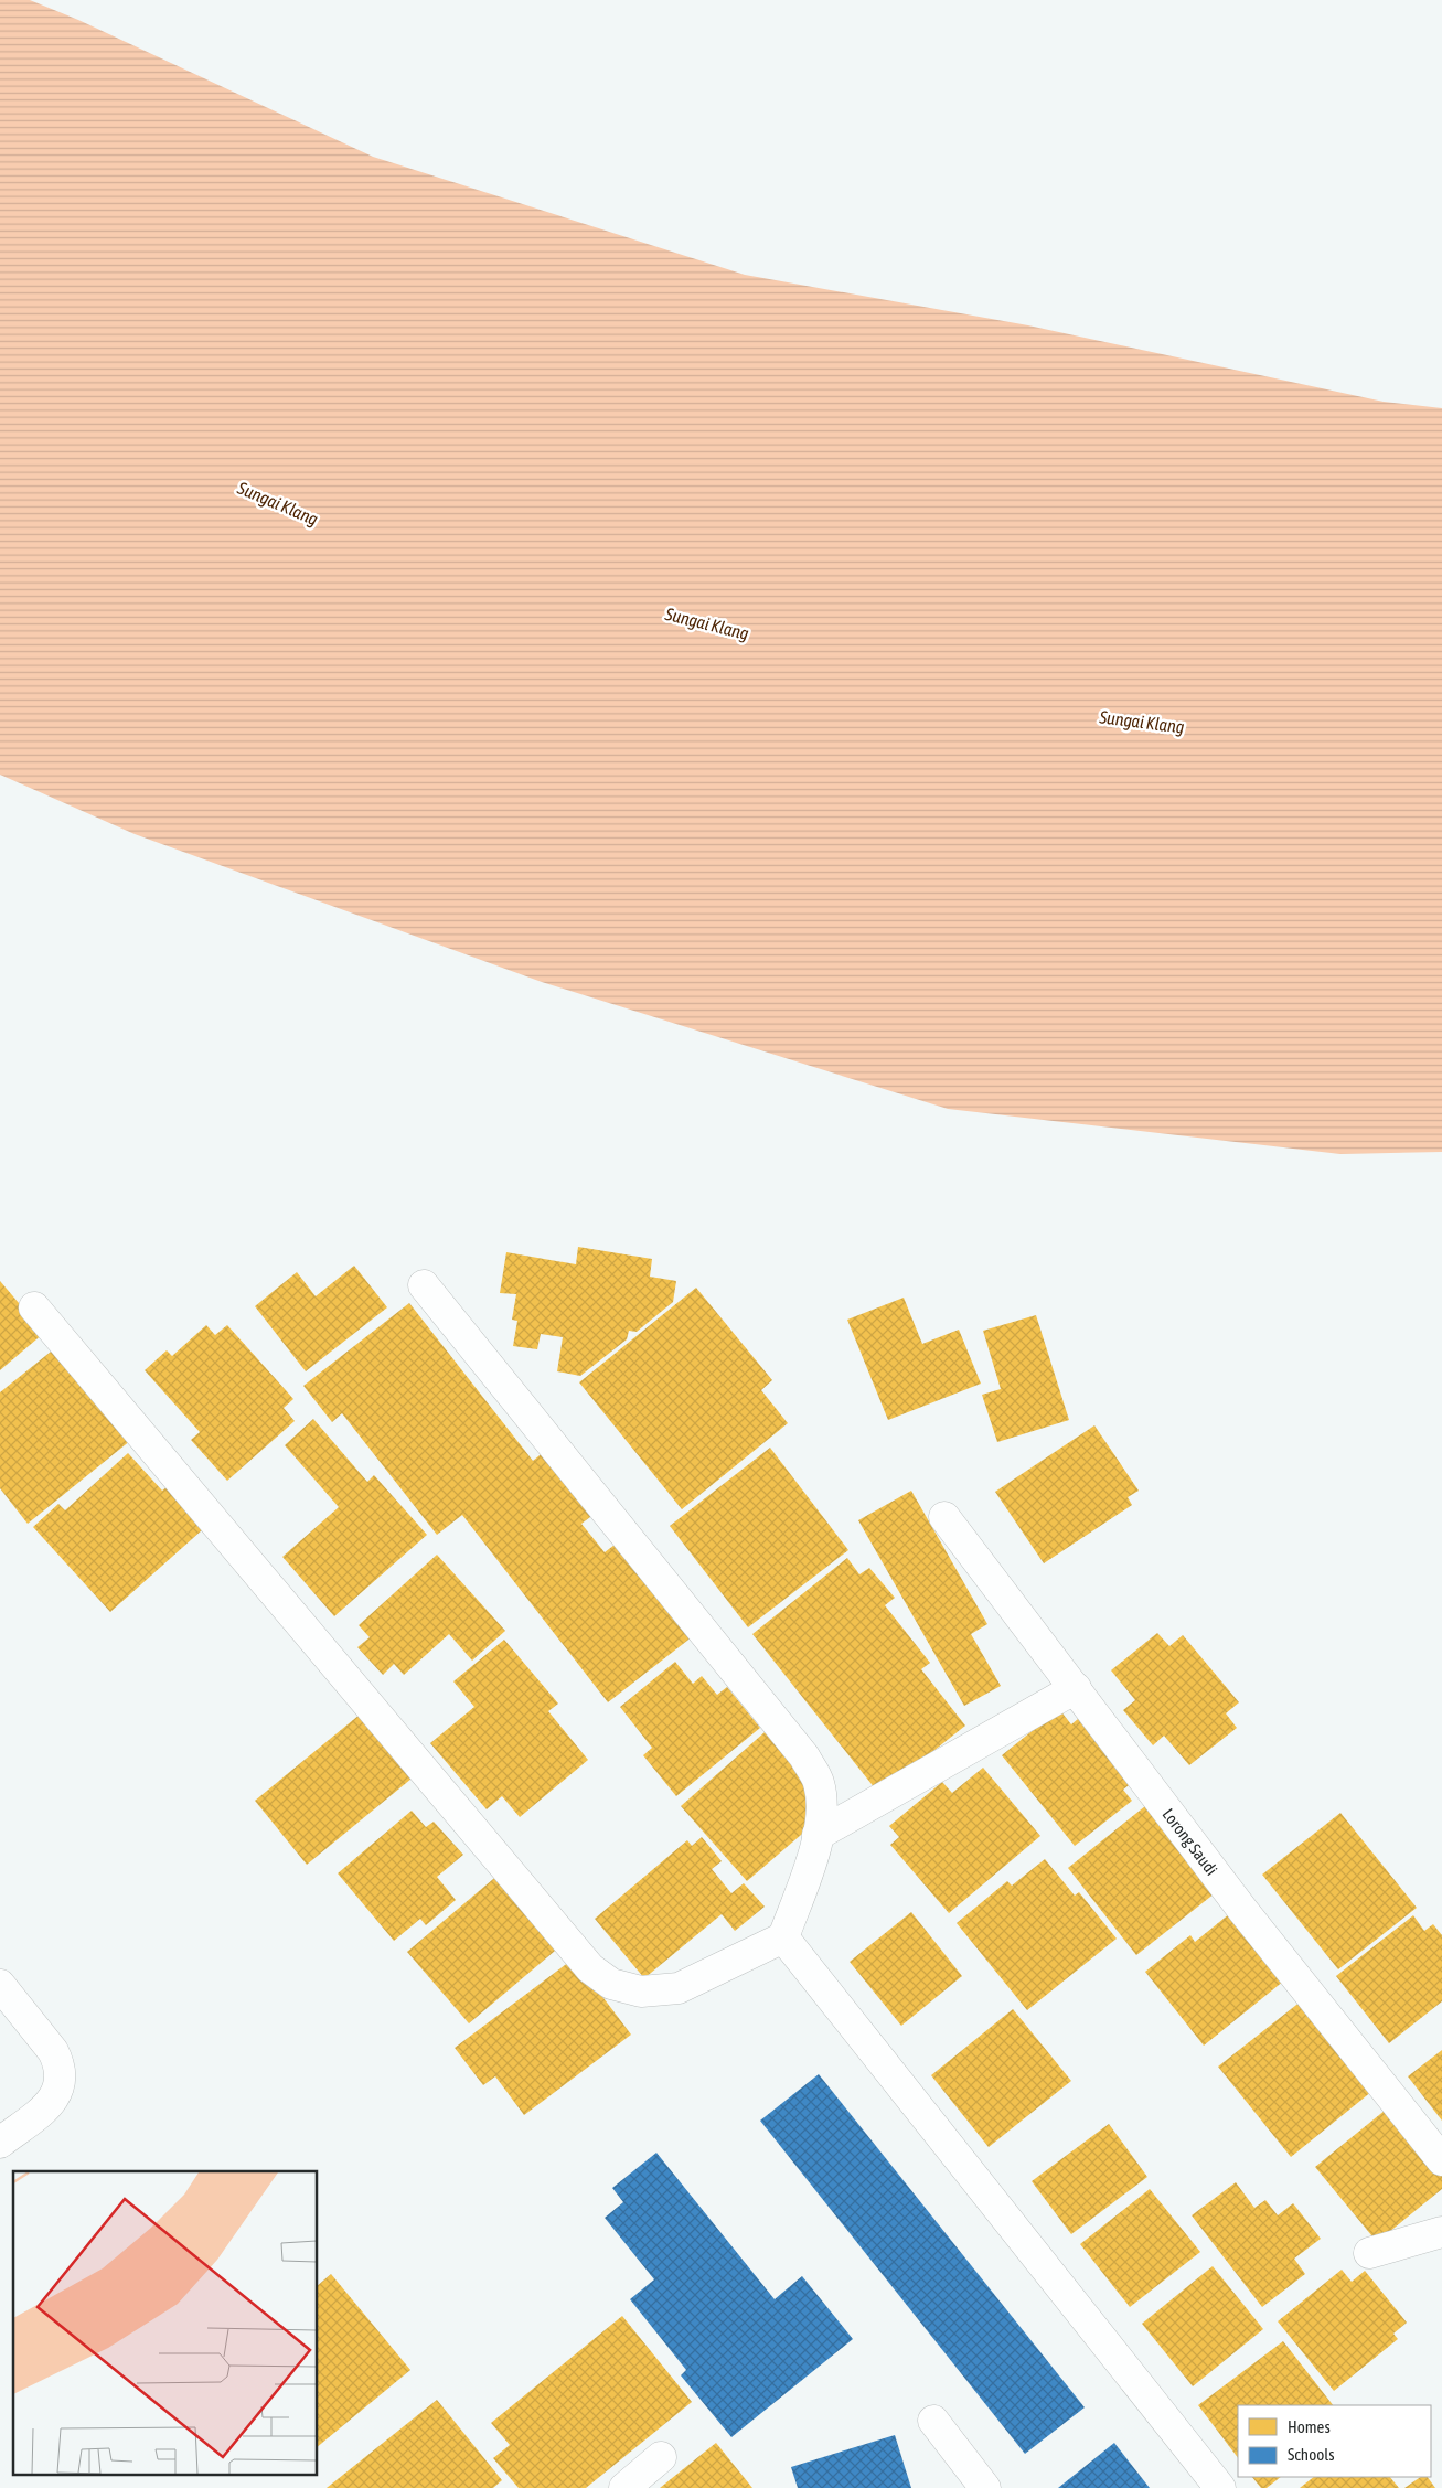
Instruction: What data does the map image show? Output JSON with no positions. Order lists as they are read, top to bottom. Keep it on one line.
{"streets":{"street":["Lorong Saudi"]},"water":["Sungai Klang"],"legend":["Homes","Schools"]}
